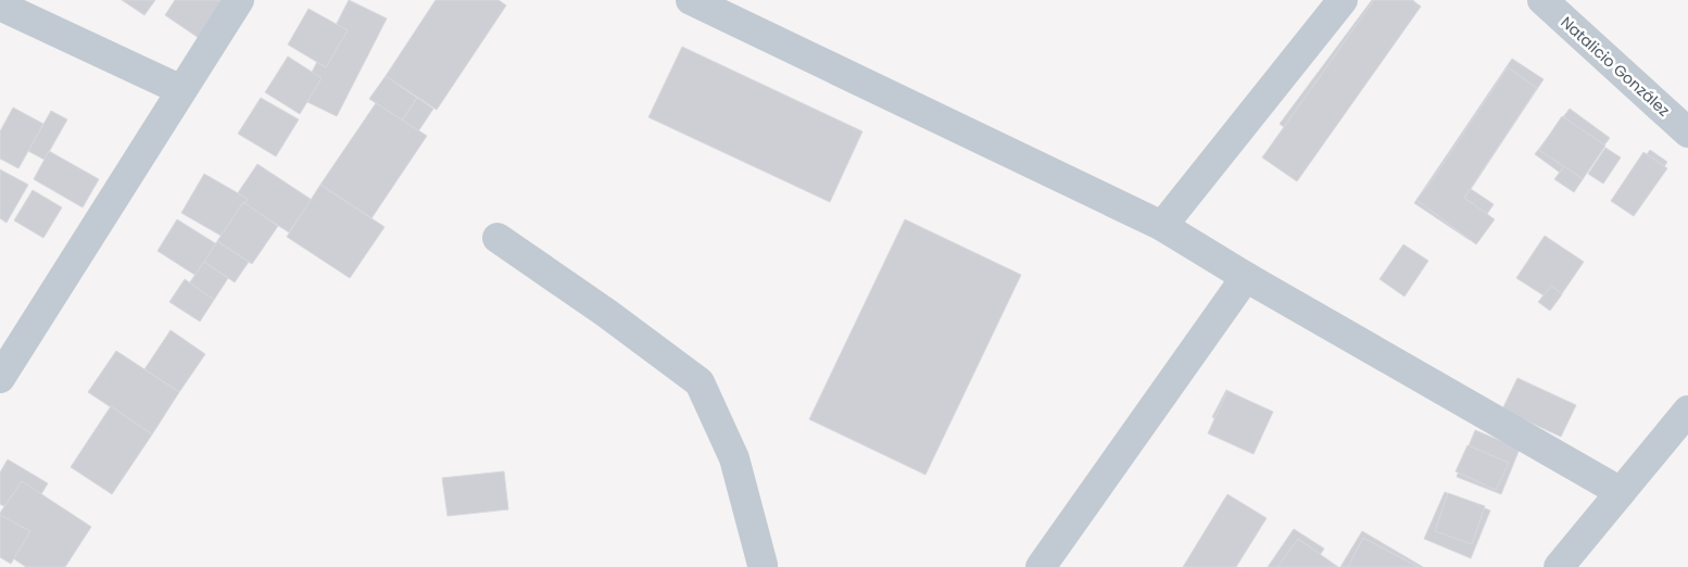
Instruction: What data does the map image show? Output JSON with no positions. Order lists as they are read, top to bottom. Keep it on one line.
{"streets":{"street":["Natalicio González"]}}
